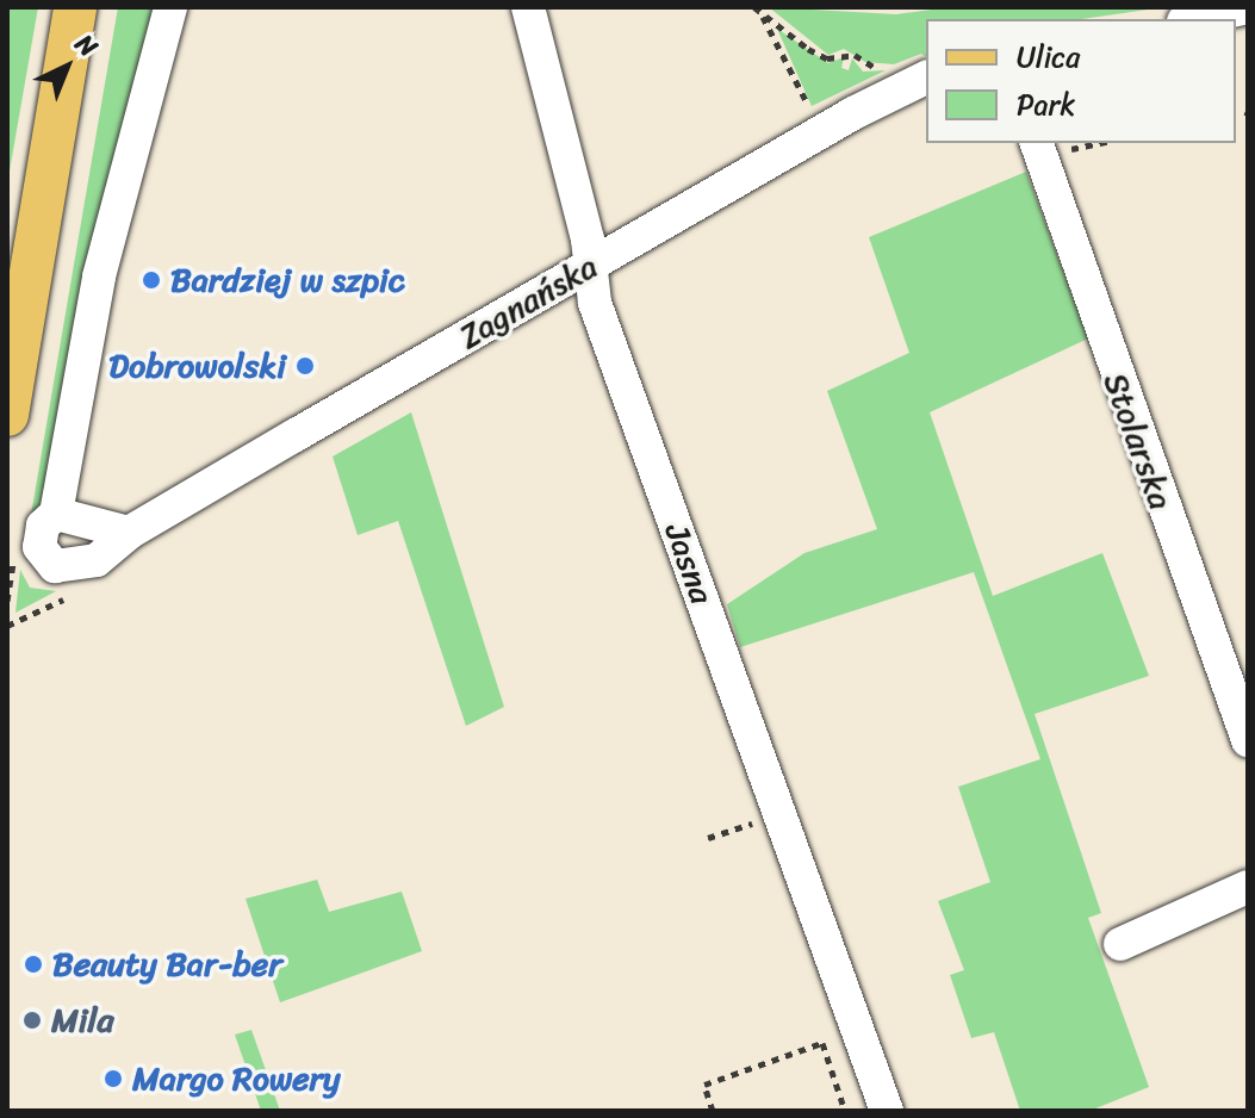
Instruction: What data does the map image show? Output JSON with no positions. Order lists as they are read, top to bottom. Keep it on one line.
{"streets":{"street":["Zagnańska","Stolarska","Jasna"]},"crossings":[["Zagnańska","Jasna"]],"places":["Bardziej w szpic","Dobrowolski","Beauty Bar-ber","Mila","Margo Rowery"],"legend":["Ulica","Park"],"north":"top right"}
